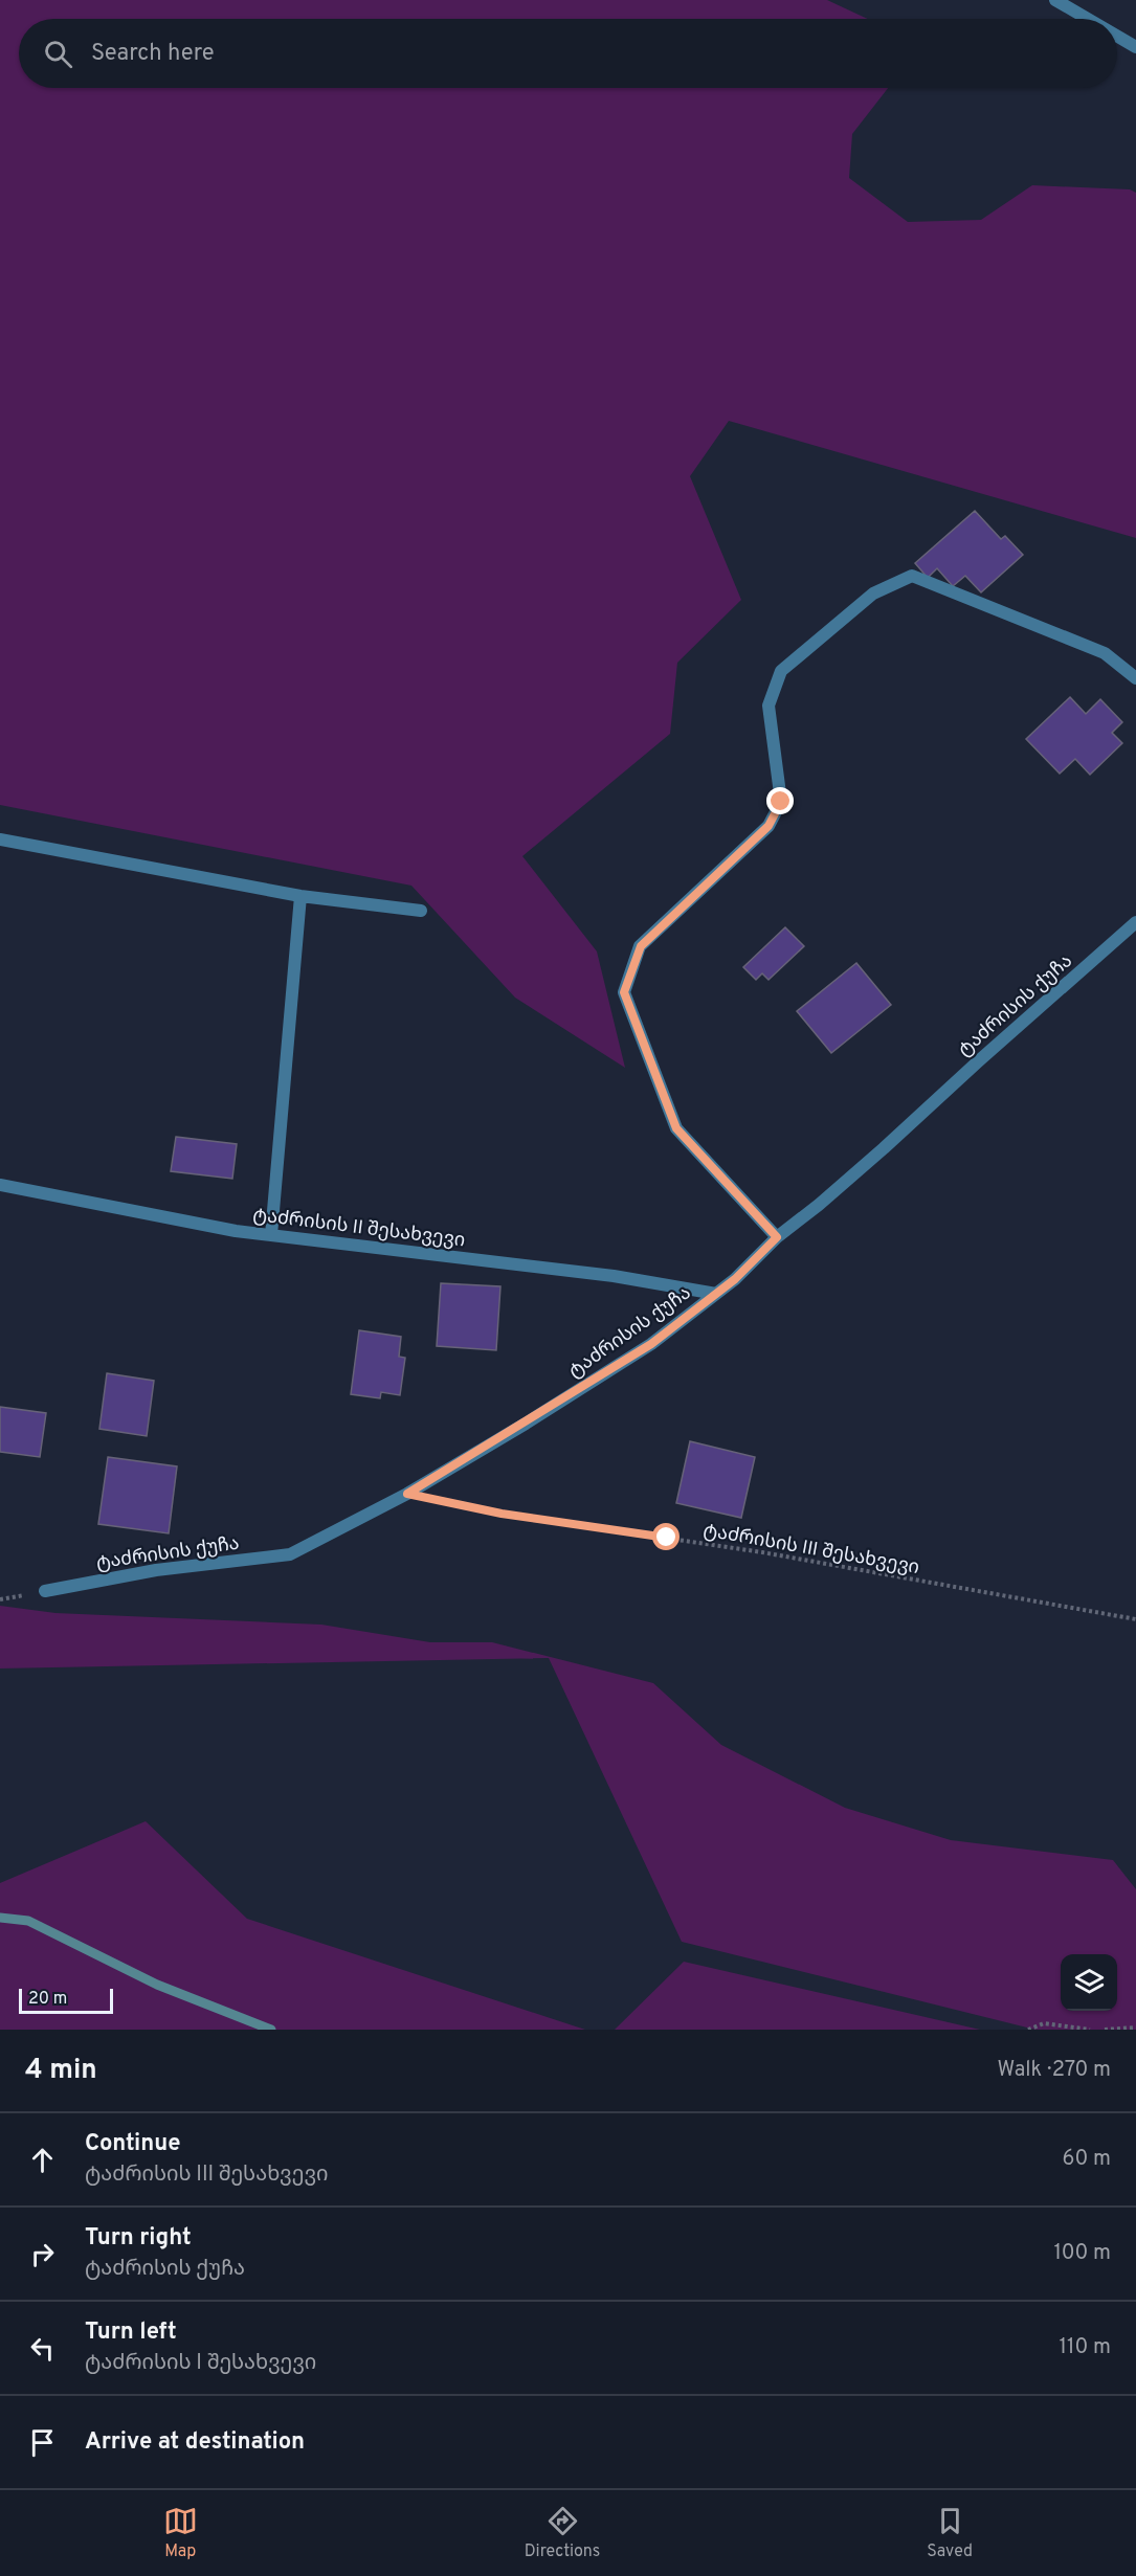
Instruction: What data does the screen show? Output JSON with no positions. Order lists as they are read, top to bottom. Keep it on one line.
{"streets":{"street":["ტაძრისის ქუჩა","ტაძრისის II შესახვევი"],"path":["ტაძრისის III შესახვევი"]},"crossings":[["ტაძრისის ქუჩა","ტაძრისის II შესახვევი"],["ტაძრისის ქუჩა","ტაძრისის III შესახვევი"]],"scale_bar":"20 m","page":{"search":"Search here","scale":"20 m","heading":["4 min","Walk · 270 m"],"list":[["Continue","ტაძრისის III შესახვევი","60 m"],["Turn right","ტაძრისის ქუჩა","100 m"],["Turn left","ტაძრისის I შესახვევი","110 m"],"Arrive at destination"],"nav":["Map","Directions","Saved"]}}
